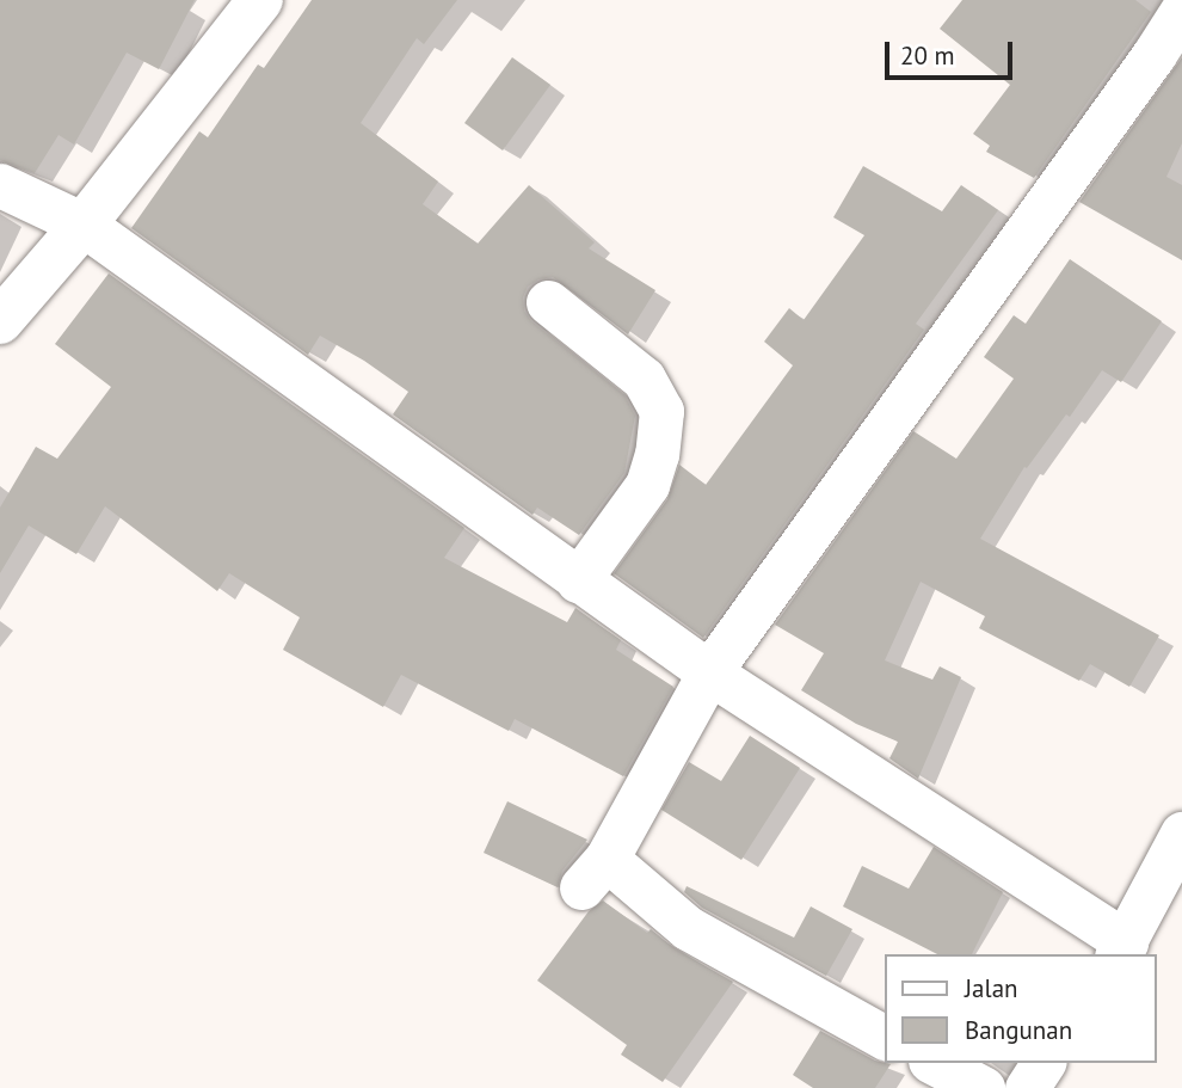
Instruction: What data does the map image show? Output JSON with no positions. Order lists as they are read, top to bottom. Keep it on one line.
{"legend":["Jalan","Bangunan"],"scale_bar":"20 m"}
